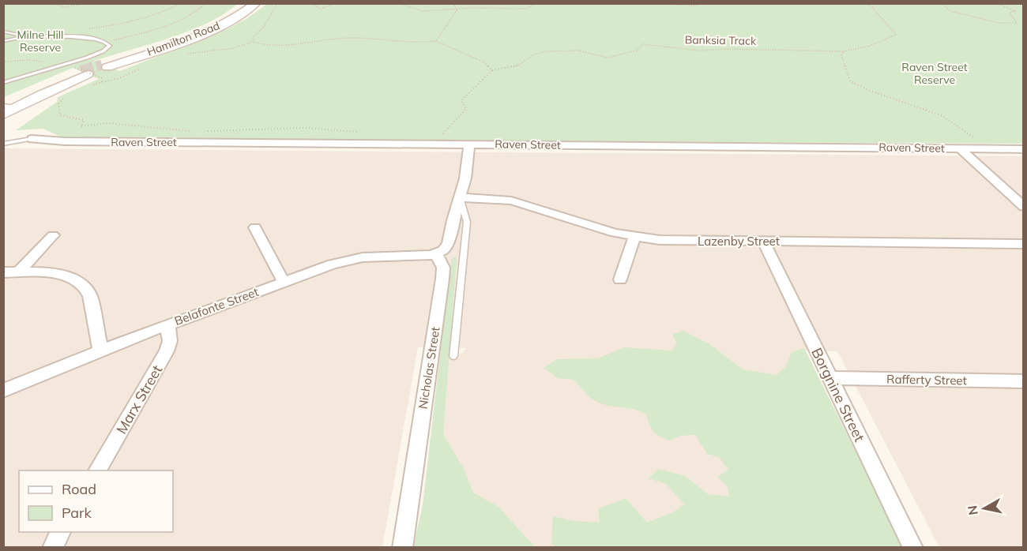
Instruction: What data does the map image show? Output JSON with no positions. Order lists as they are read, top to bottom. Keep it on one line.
{"streets":{"main road":["Hamilton Road"],"street":["Raven Street","Lazenby Street","Belafonte Street","Nicholas Street","Rafferty Street","Borgnine Street","Marx Street"],"path":["Banksia Track"]},"crossings":[["Lazenby Street","Nicholas Street"],["Lazenby Street","Borgnine Street"],["Belafonte Street","Nicholas Street"],["Belafonte Street","Marx Street"],["Rafferty Street","Borgnine Street"]],"parks":["Milne Hill Reserve","Raven Street Reserve"],"legend":["Road","Park"],"north":"left"}
